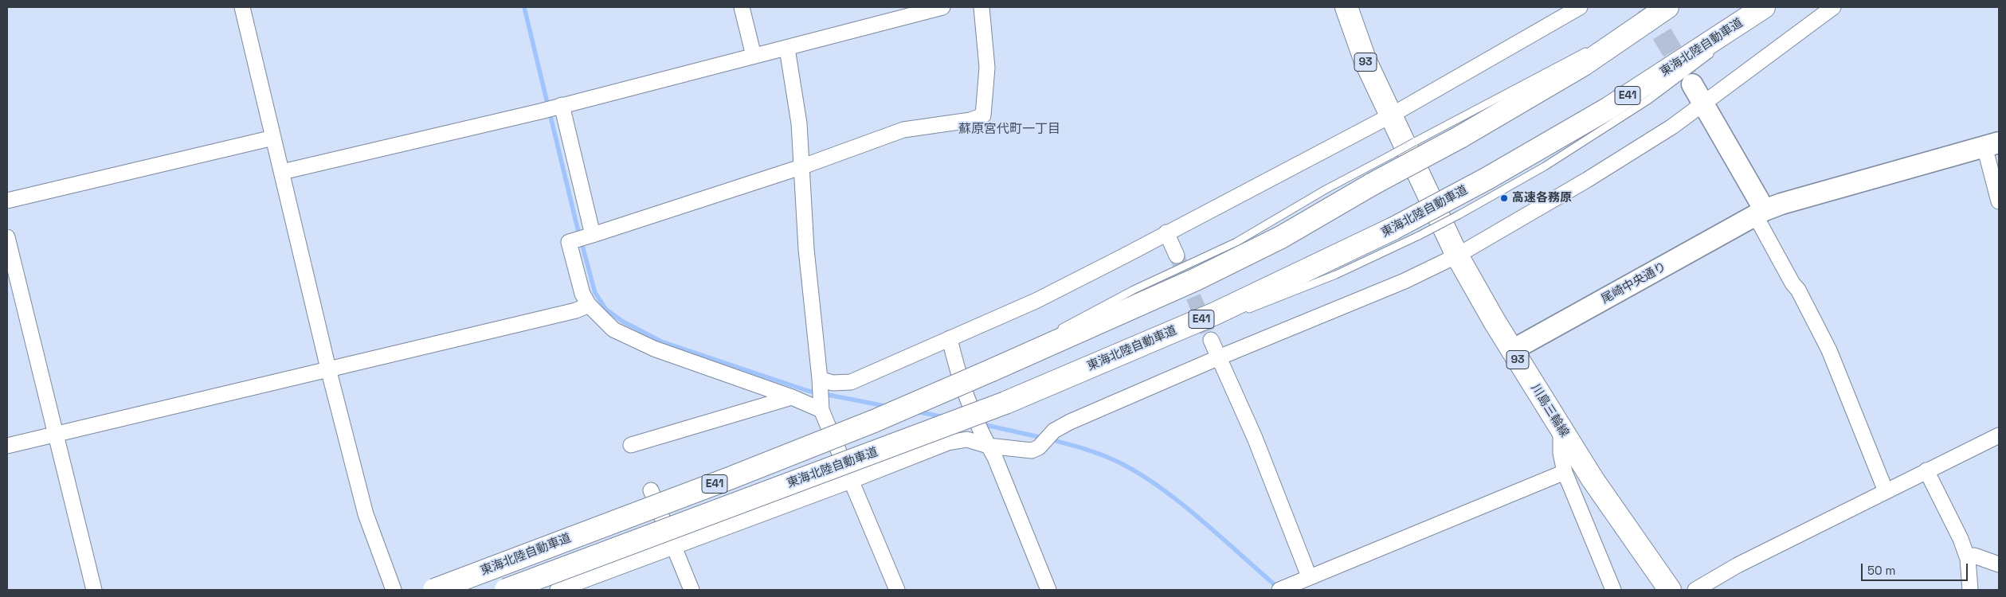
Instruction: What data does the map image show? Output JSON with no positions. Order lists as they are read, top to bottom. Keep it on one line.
{"streets":{"main road":["東海北陸自動車道","93","E41","川島三輪線"],"street":["尾崎中央通り"]},"crossings":[["93","川島三輪線"],["尾崎中央通り","川島三輪線"]],"districts":["蘇原宮代町一丁目"],"places":["高速各務原"],"scale_bar":"50 m"}
